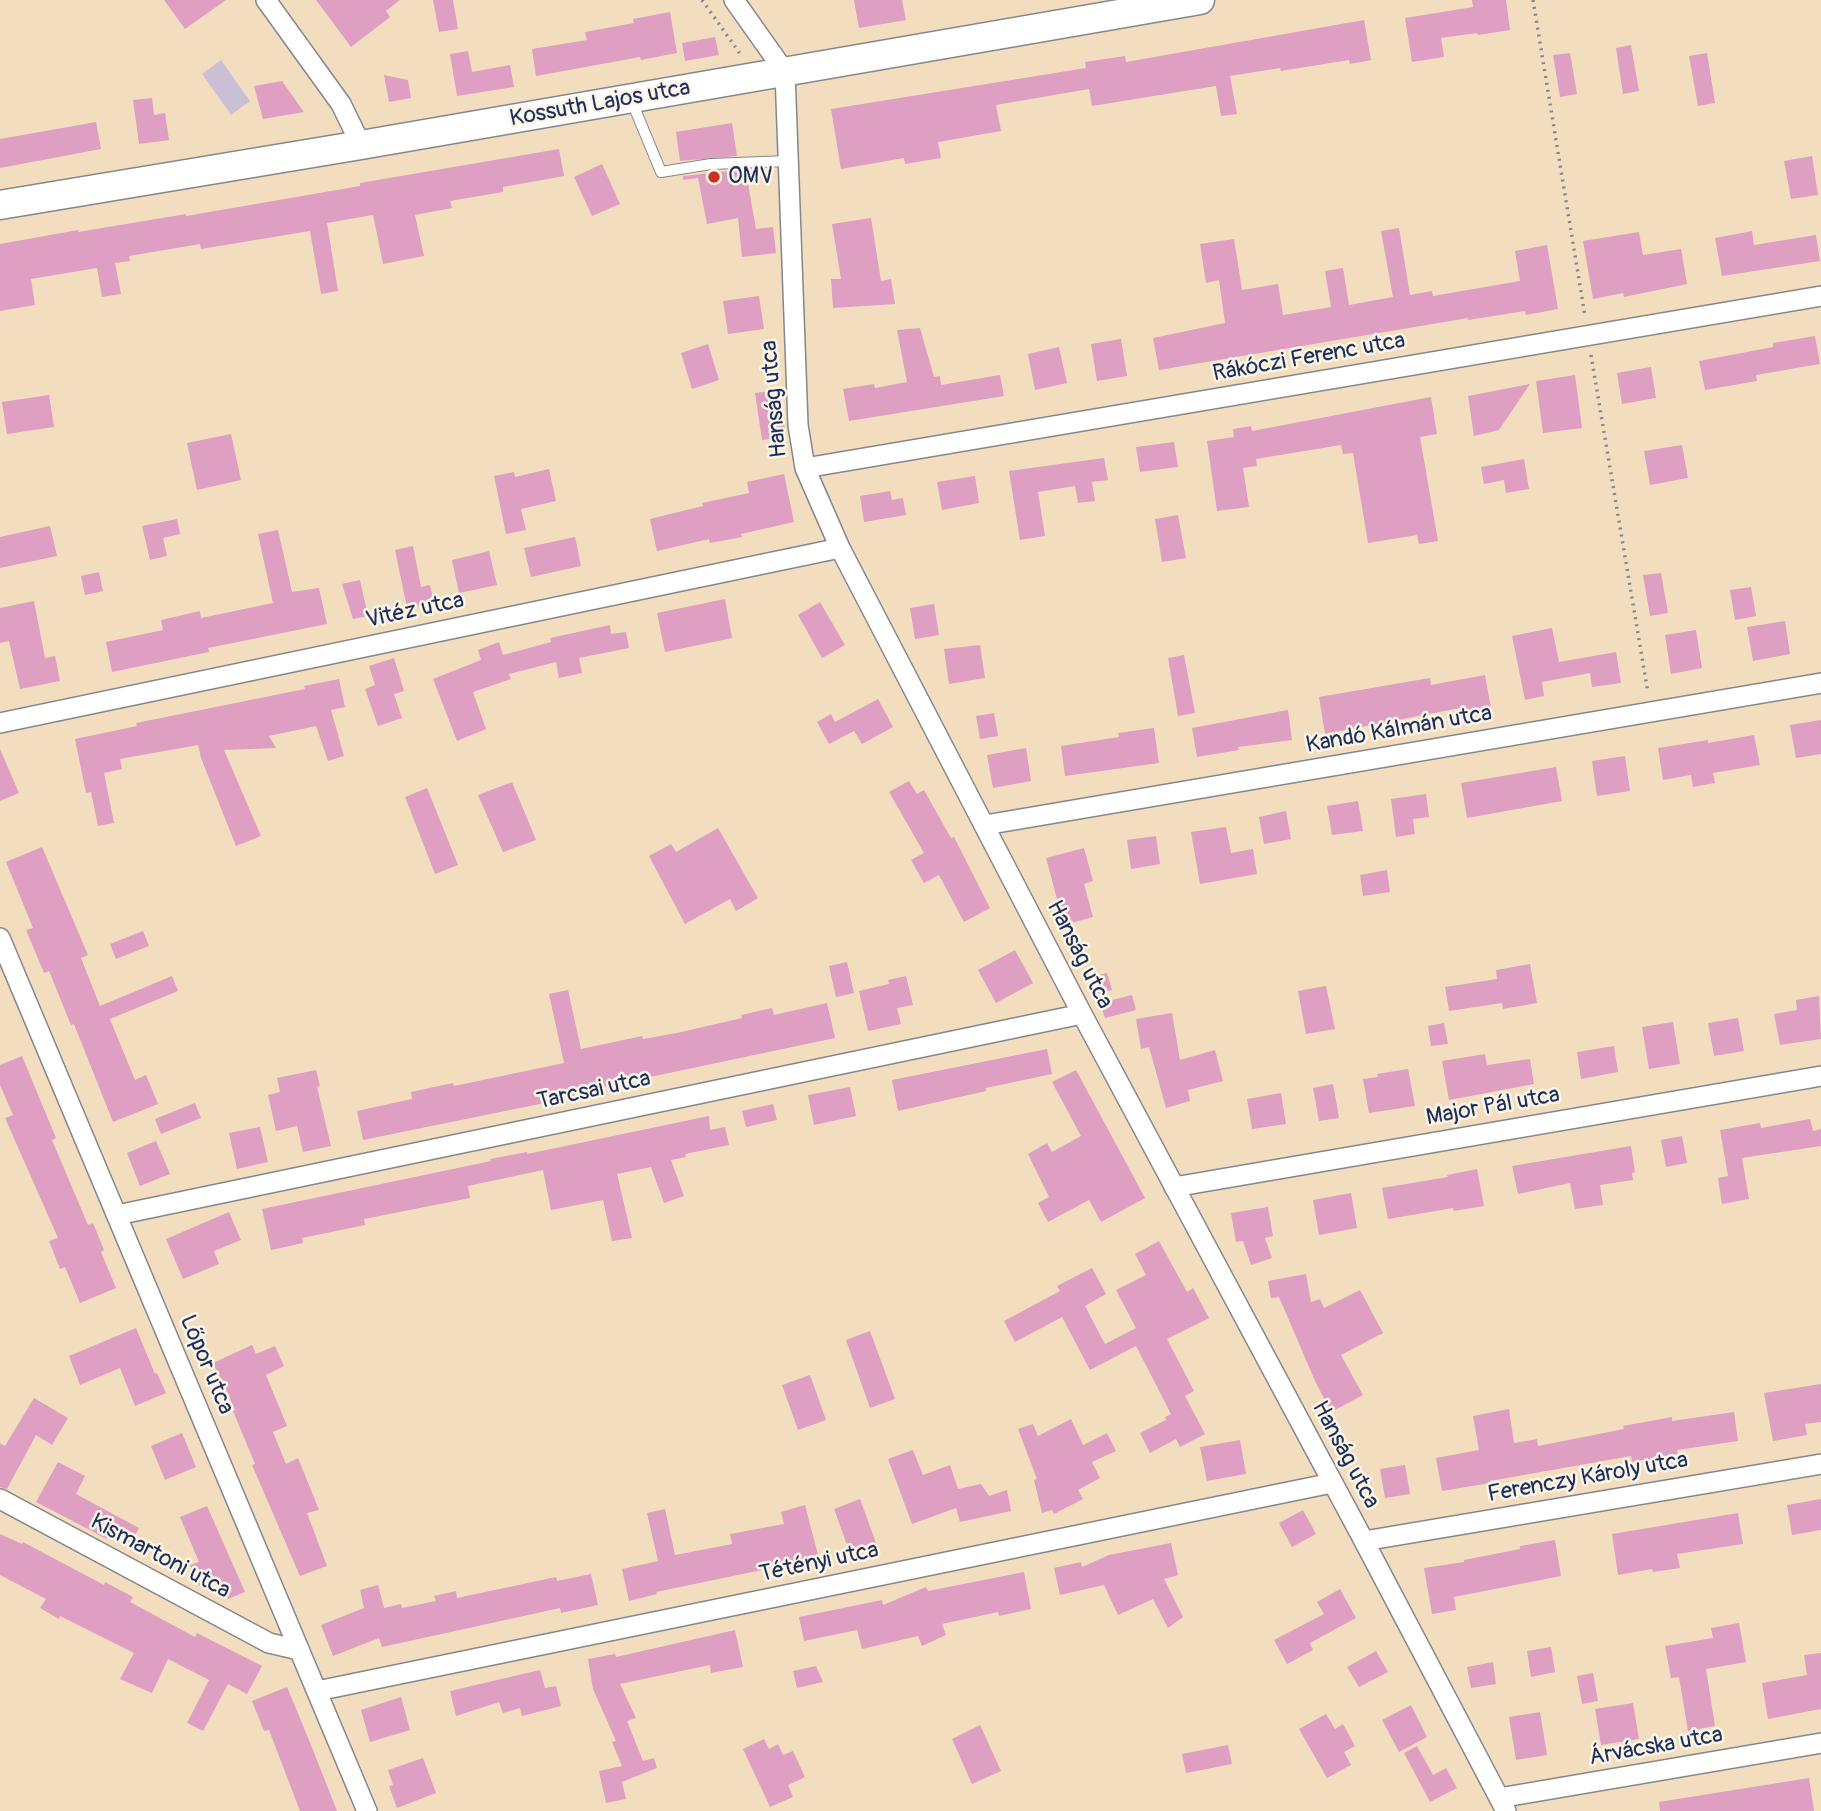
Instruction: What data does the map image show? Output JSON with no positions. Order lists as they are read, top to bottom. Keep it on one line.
{"streets":{"main road":["Kossuth Lajos utca"],"street":["Rákóczi Ferenc utca","Hanság utca","Vitéz utca","Kandó Kálmán utca","Tarcsai utca","Major Pál utca","Lőpor utca","Ferenczy Károly utca","Kismartoni utca","Tétényi utca","Árvácska utca"]},"crossings":[["Kossuth Lajos utca","Hanság utca"],["Rákóczi Ferenc utca","Hanság utca"],["Hanság utca","Vitéz utca"],["Hanság utca","Kandó Kálmán utca"],["Hanság utca","Tarcsai utca"],["Hanság utca","Major Pál utca"],["Hanság utca","Ferenczy Károly utca"],["Hanság utca","Tétényi utca"],["Hanság utca","Árvácska utca"],["Tarcsai utca","Lőpor utca"],["Lőpor utca","Kismartoni utca"],["Lőpor utca","Tétényi utca"]],"places":["OMV"]}
